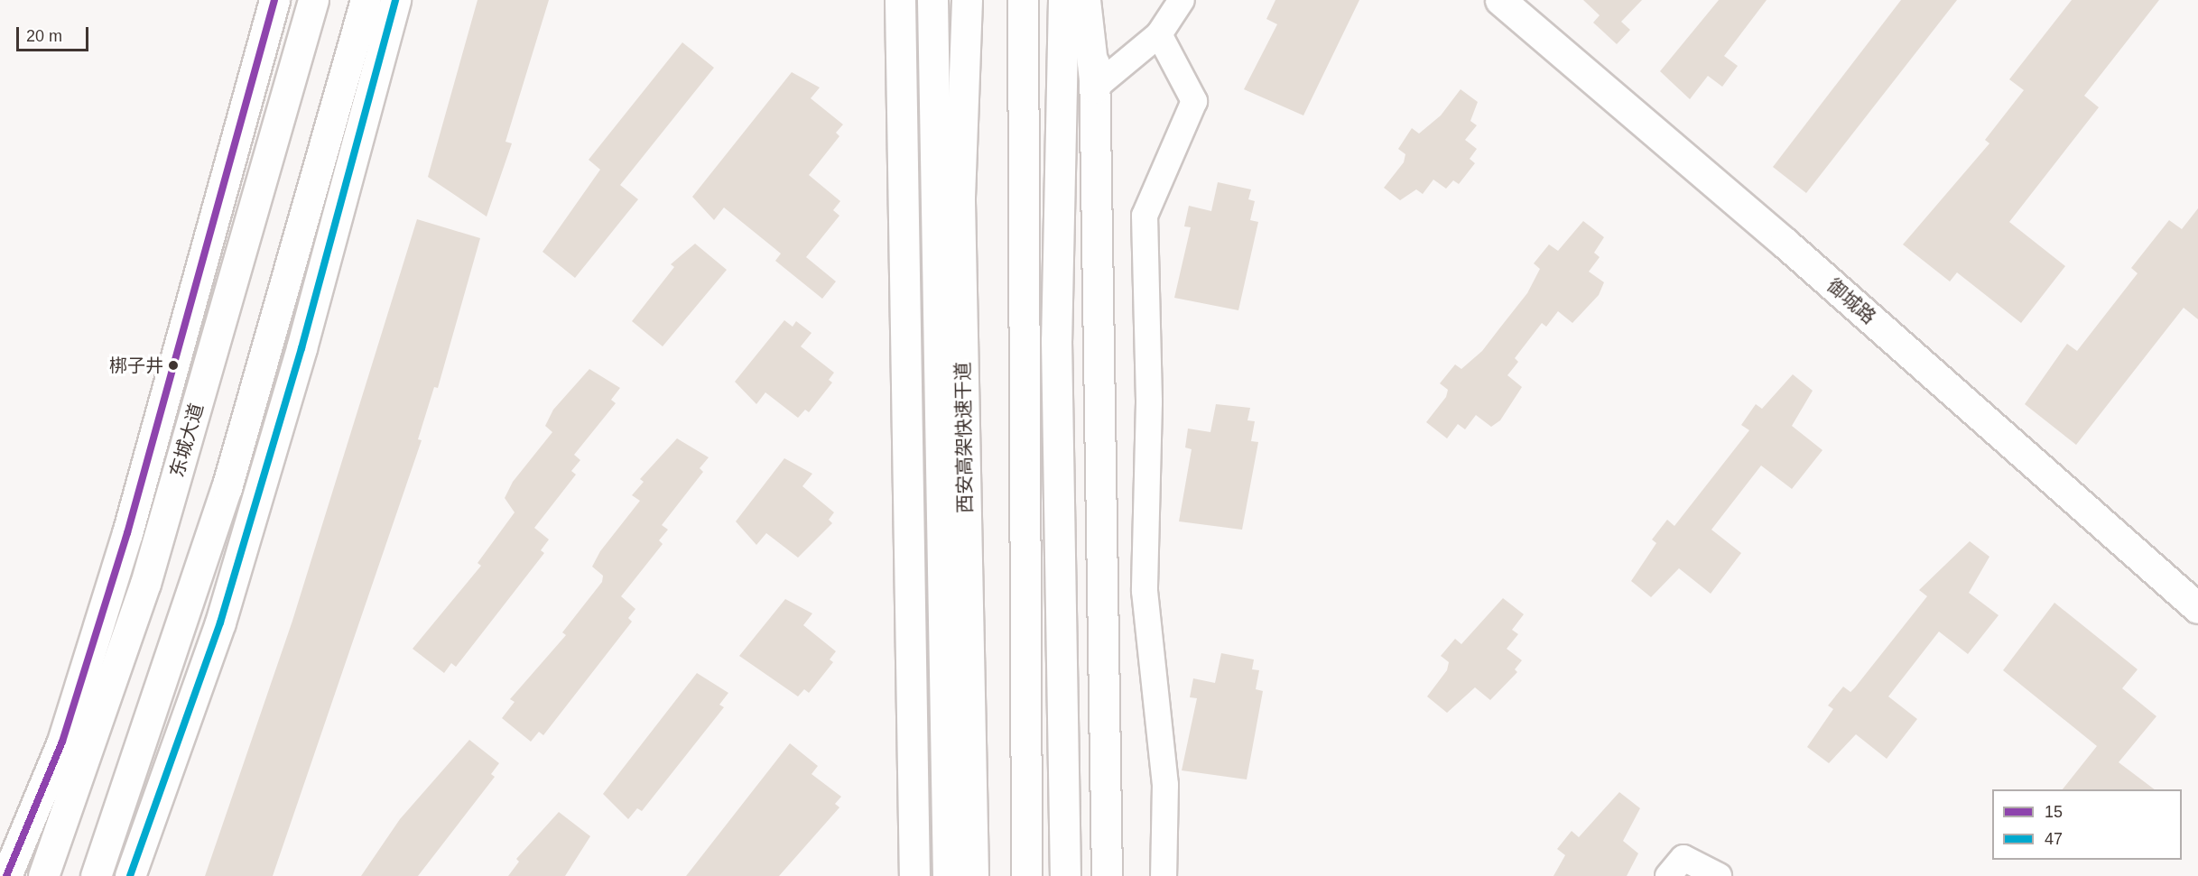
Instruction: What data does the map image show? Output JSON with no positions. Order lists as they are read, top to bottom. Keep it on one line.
{"streets":{"main road":["御城路","西安高架快速干道","东城大道"]},"places":["梆子井"],"lines":["transit line 15","transit line 47"],"legend":["15","47"],"scale_bar":"20 m"}
